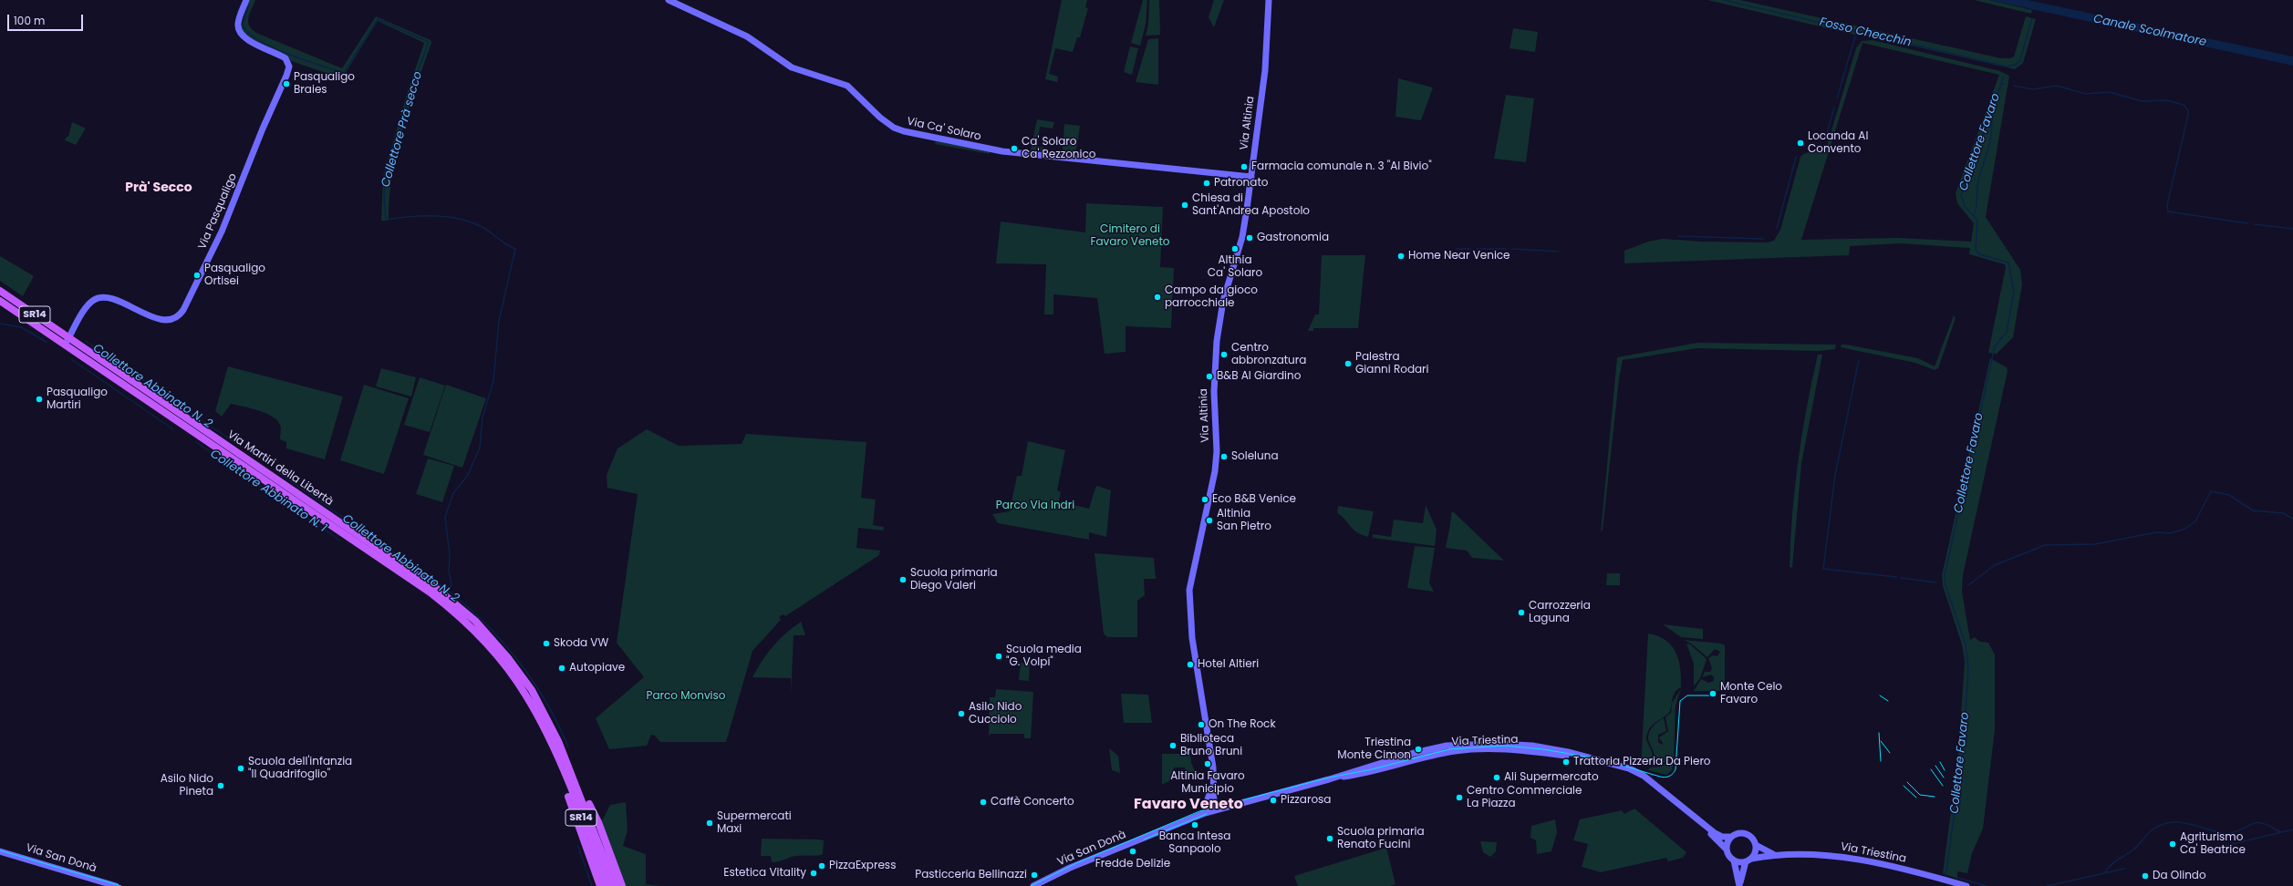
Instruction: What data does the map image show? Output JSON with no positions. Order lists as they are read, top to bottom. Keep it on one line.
{"streets":{"main road":["SR14","Via Martiri della Libertà"],"street":["Via Altinia","Via Ca' Solaro","Via Pasqualigo","Via Triestina","Via San Donà"]},"crossings":[["Via Altinia","Via Ca' Solaro"],["Via Altinia","Via Triestina"],["Via Pasqualigo","Via Martiri della Libertà"],["Via Triestina","Via San Donà"]],"districts":["Prà' Secco","Favaro Veneto"],"water":["Canale Scolmatore","Fosso Checchin","Collettore Prà secco","Collettore Favaro","Collettore Abbinato N. 2","Collettore Abbinato N. 1"],"parks":["Cimitero di Favaro Veneto","Parco Via Indri","Parco Monviso"],"places":["Pasqualigo Braies","Locanda Al Convento","Ca' Solaro Ca' Rezzonico","Farmacia comunale n. 3 \"Al Bivio\"","Patronato","Chiesa di Sant'Andrea Apostolo","Gastronomia","Altinia Ca' Solaro","Home Near Venice","Pasqualigo Ortisei","Campo da gioco parrocchiale","Centro abbronzatura","Palestra Gianni Rodari","B&B Al Giardino","Pasqualigo Martiri","Soleluna","Eco B&B Venice","Altinia San Pietro","Scuola primaria Diego Valeri","Carrozzeria Laguna","Skoda VW","Scuola media \"G. Volpi\"","Hotel Altieri","Autopiave","Monte Celo Favaro","Asilo Nido Cucciolo","On The Rock","Biblioteca Bruno Bruni","Triestina Monte Cimon","Trattoria Pizzeria Da Piero","Altinia Favaro Municipio","Scuola dell'infanzia \"Il Quadrifoglio\"","Ali Supermercato","Asilo Nido Pineta","Centro Commerciale La Piazza","Pizzarosa","Caffè Concerto","Supermercati Maxi","Banca Intesa Sanpaolo","Scuola primaria Renato Fucini","Agriturismo Ca' Beatrice","Fredde Delizie","PizzaExpress","Estetica Vitality","Pasticceria Bellinazzi","Da Olindo"],"scale_bar":"100 m"}
